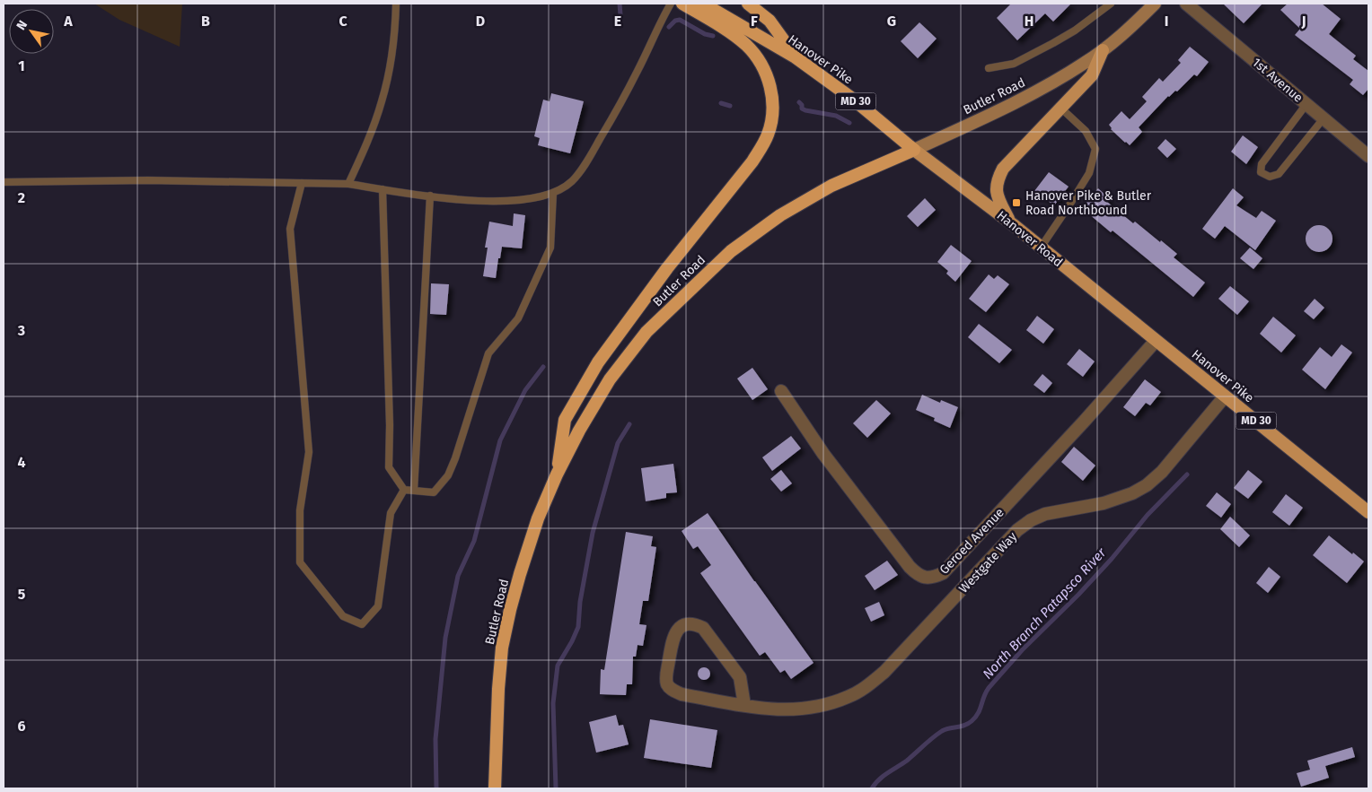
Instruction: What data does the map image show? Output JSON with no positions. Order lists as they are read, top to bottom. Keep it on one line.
{"streets":{"highway":["Hanover Pike","Butler Road","MD 30"],"main road":["Hanover Road"],"street":["1st Avenue","Geroed Avenue","Westgate Way"]},"crossings":[["Hanover Pike","Butler Road"],["Hanover Pike","Hanover Road"],["Hanover Pike","Geroed Avenue"],["Hanover Pike","Westgate Way"],["Butler Road","Hanover Road"]],"water":["North Branch Patapsco River"],"places":{"transit":["Hanover Pike & Butler Road Northbound"]},"north":"top left","grid":{"columns":["A","B","C","D","E","F","G","H","I","J"],"rows":["1","2","3","4","5","6"]}}
